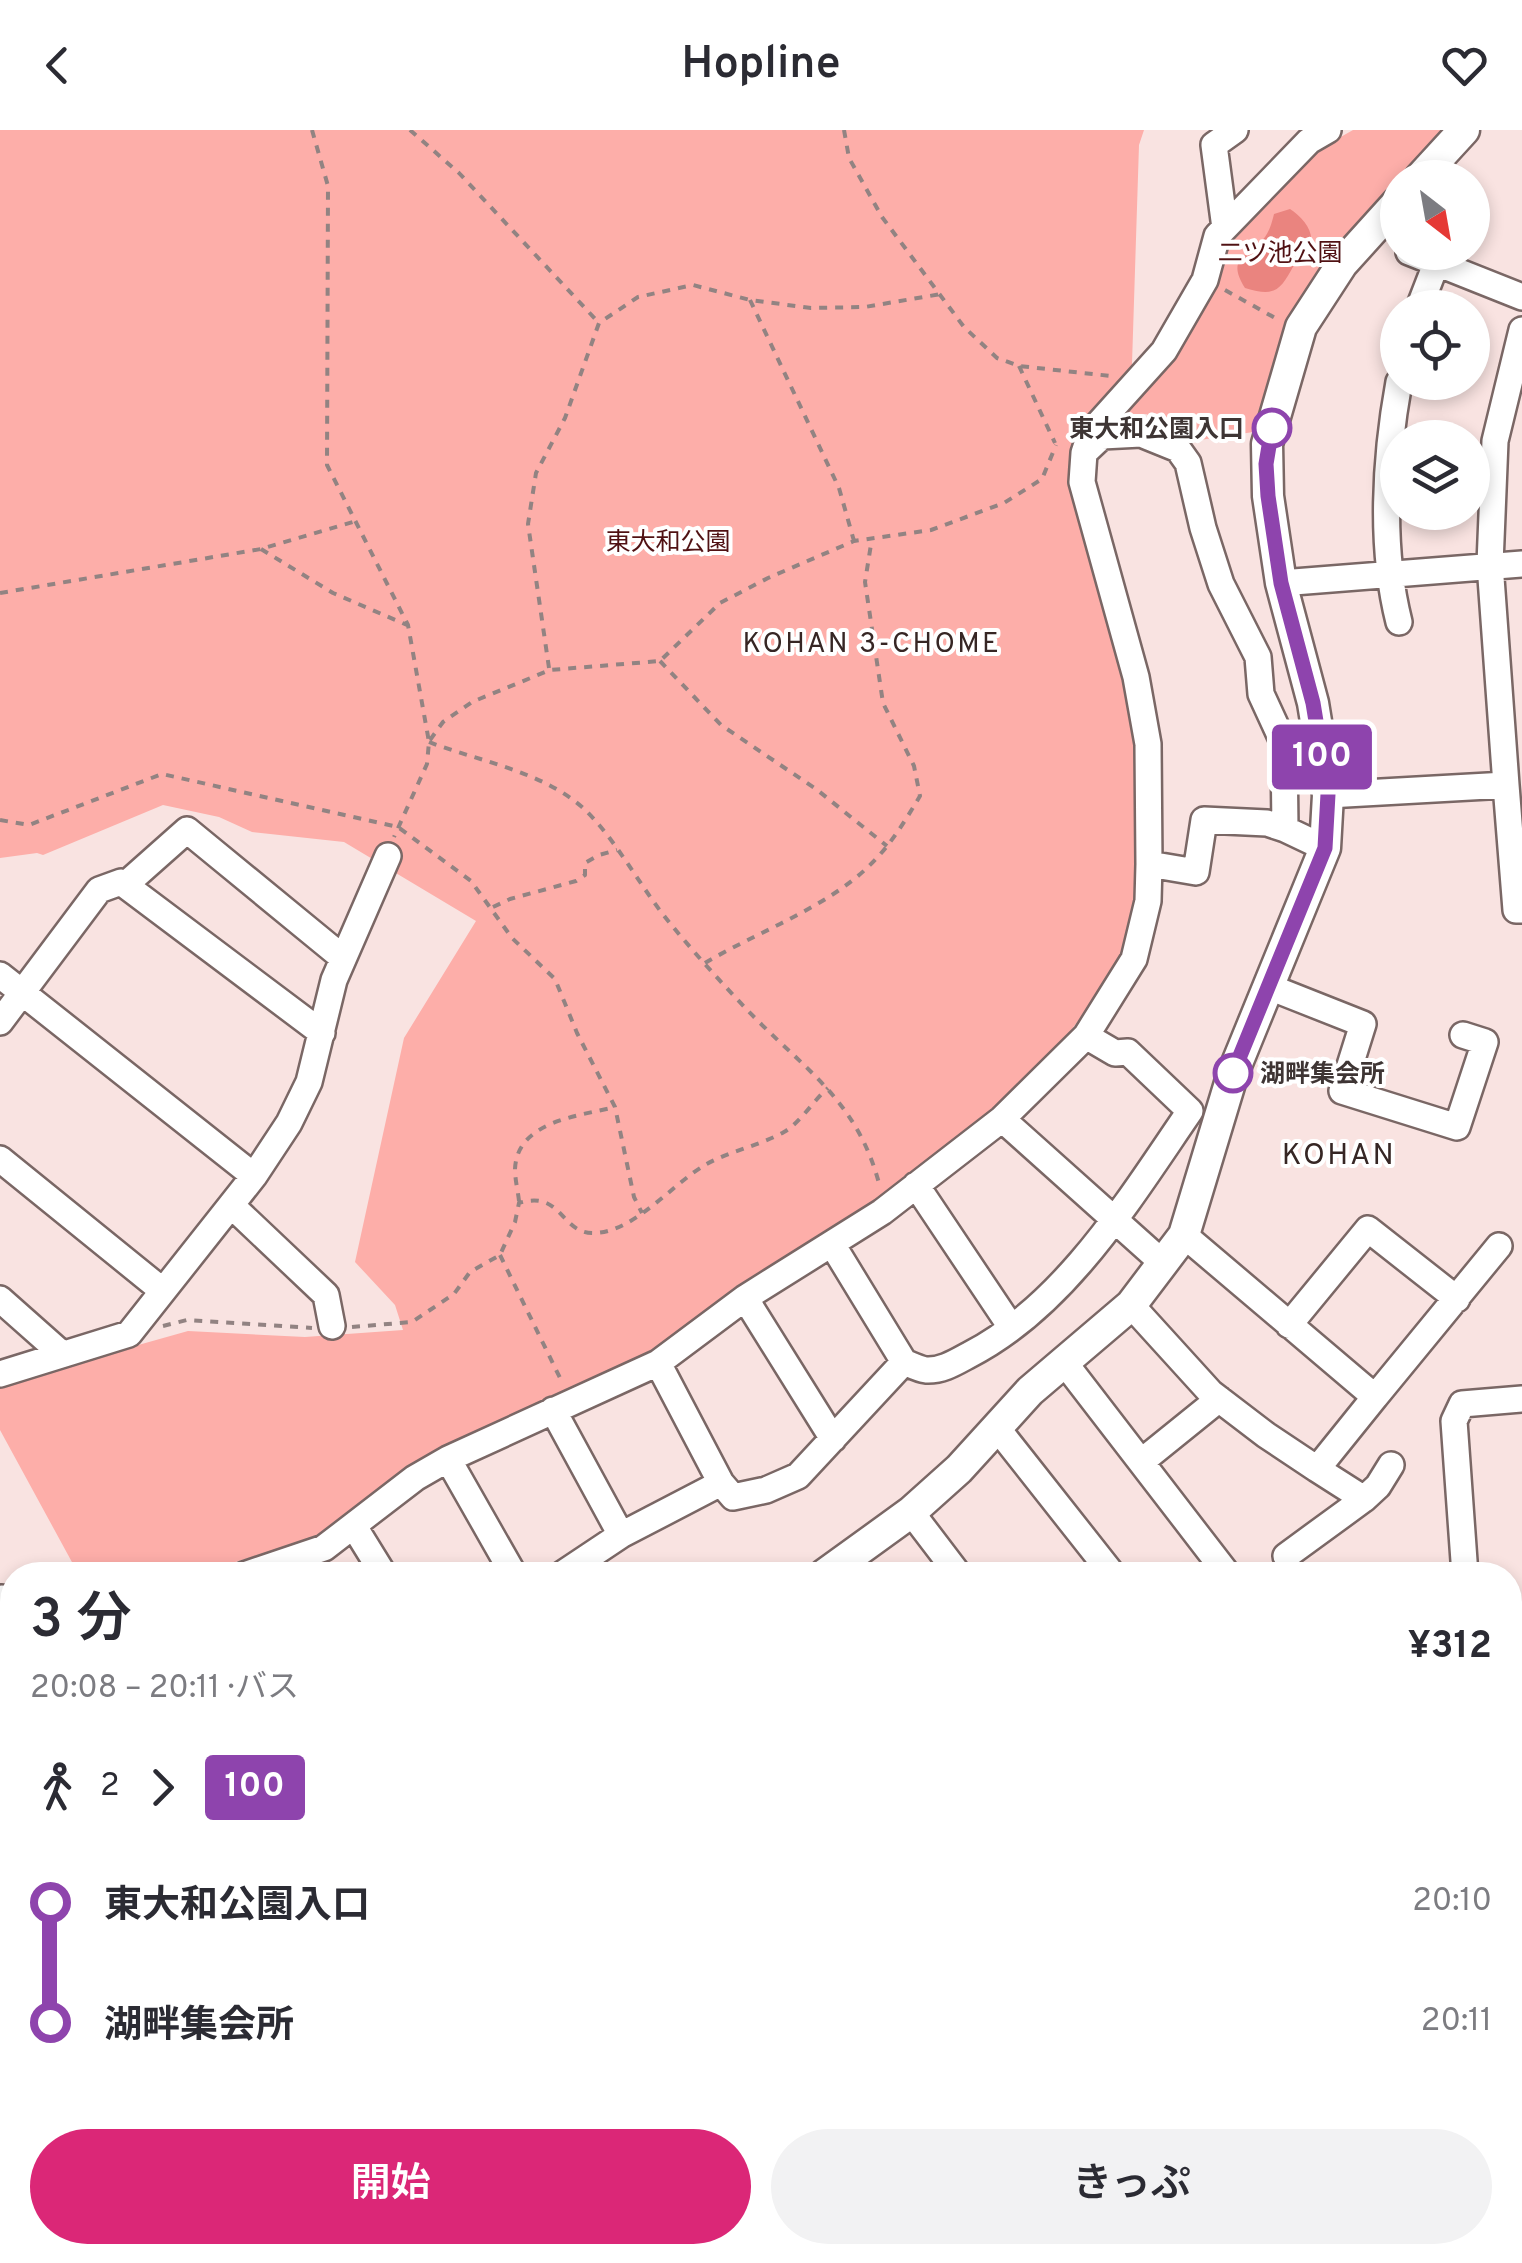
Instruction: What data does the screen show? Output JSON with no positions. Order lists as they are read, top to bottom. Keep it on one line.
{"districts":["KOHAN 3-CHOME","KOHAN"],"parks":["二ツ池公園","東大和公園"],"places":["東大和公園入口","湖畔集会所"],"lines":["bus line 100"],"north":"bottom right","page":{"header":"Hopline","on_map":"100","heading":["3 分","20:08 – 20:11 · バス","¥312"],"legs":["2","100"],"list":[{"name":"東大和公園入口","value":"20:10"},{"name":"湖畔集会所","value":"20:11"}],"buttons":["開始","きっぷ"]}}
